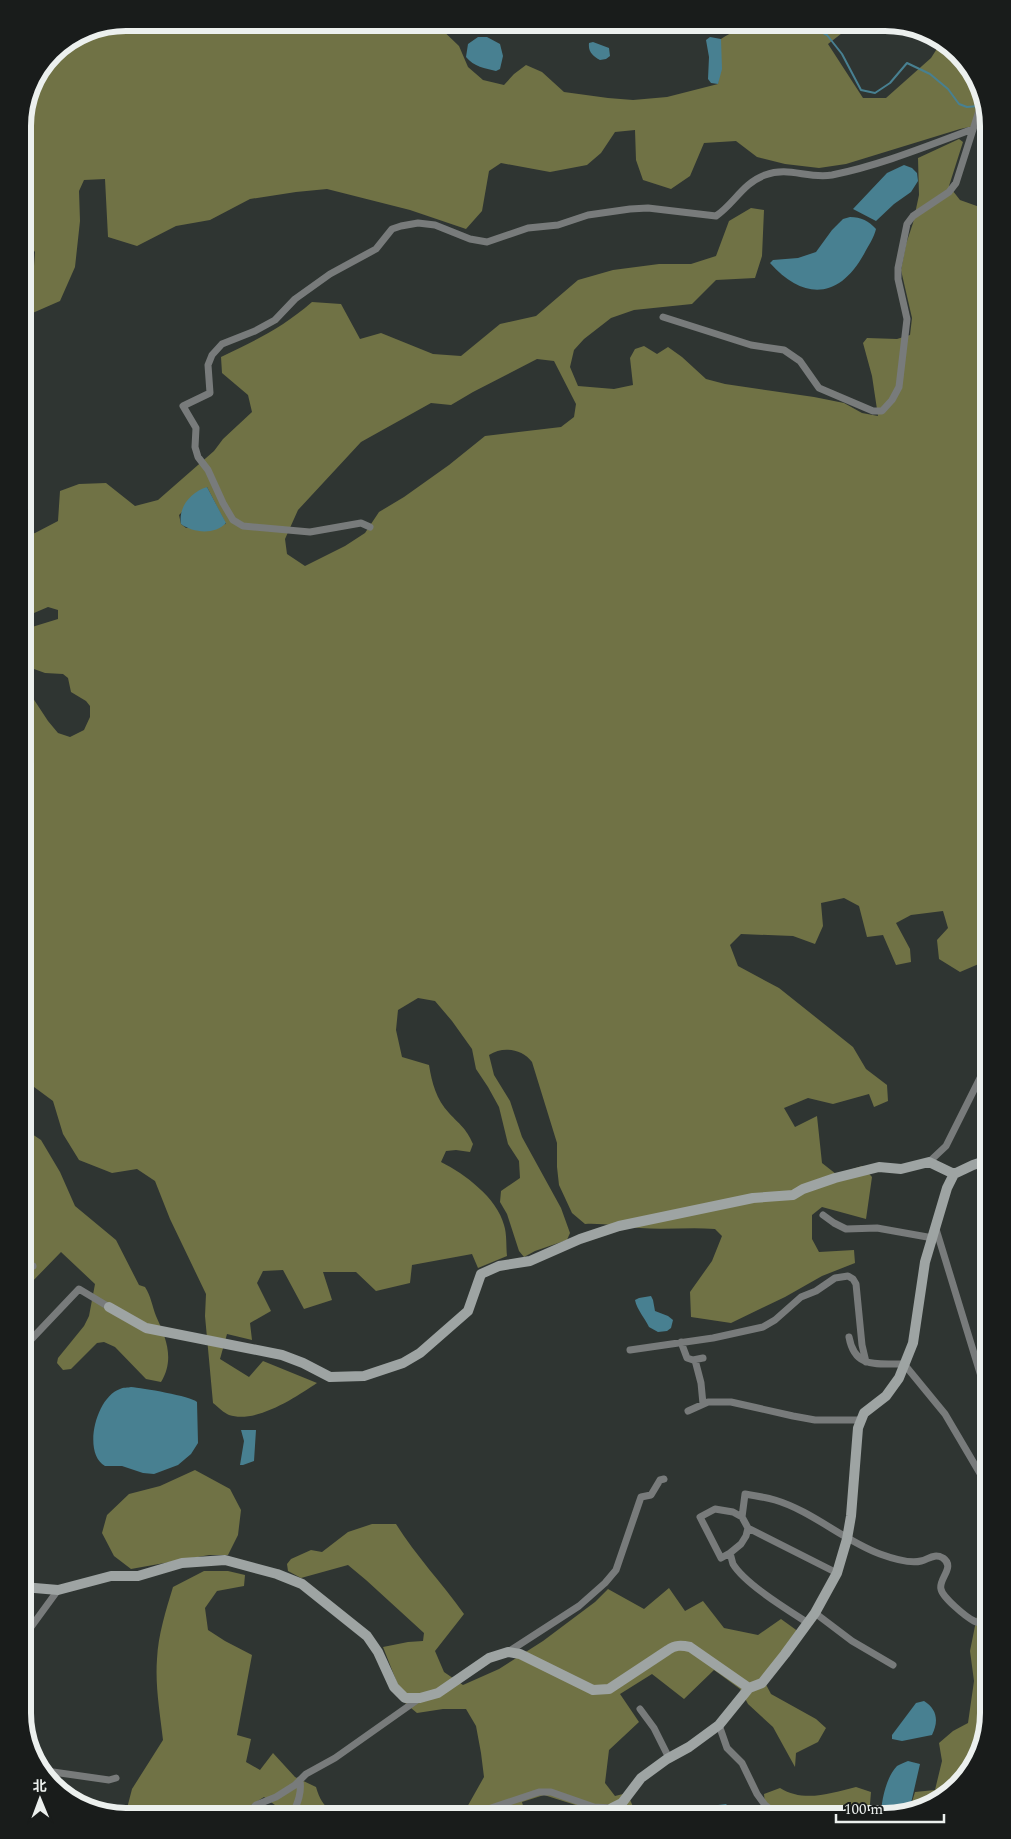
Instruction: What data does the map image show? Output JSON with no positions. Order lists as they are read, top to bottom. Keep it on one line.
{"scale_bar":"100 m","north":"top"}
